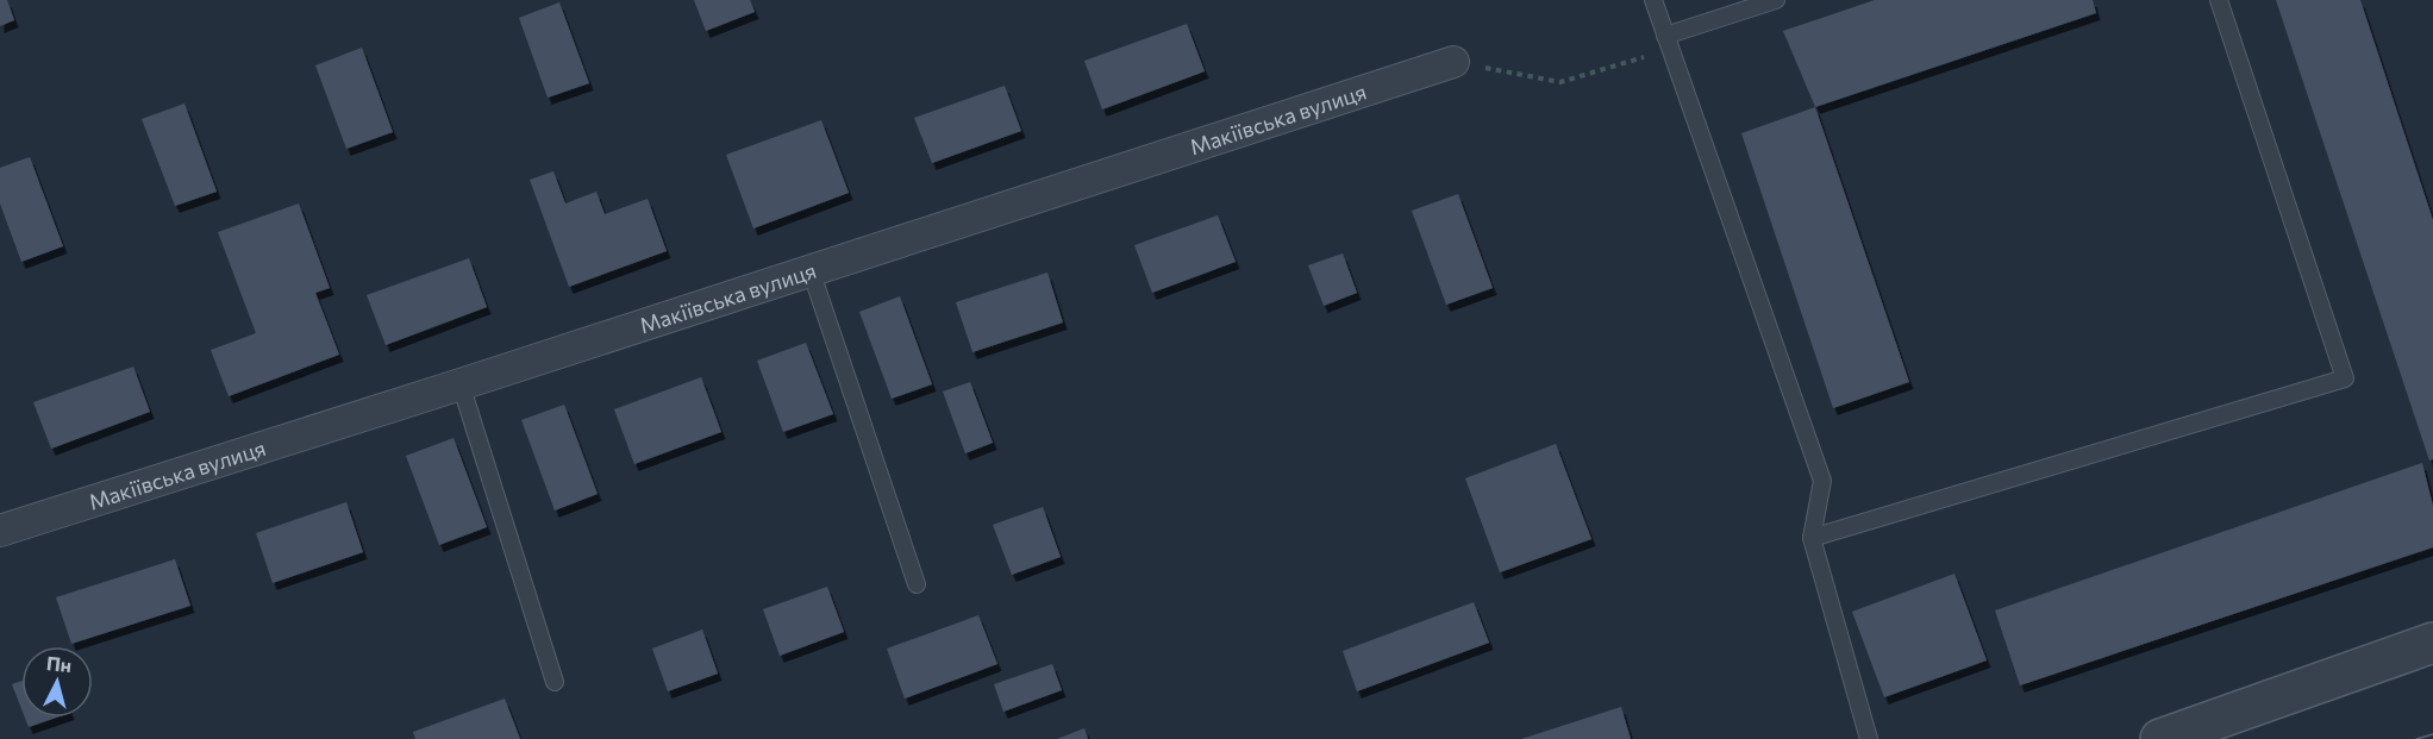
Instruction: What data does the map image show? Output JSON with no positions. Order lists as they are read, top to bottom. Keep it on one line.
{"streets":{"street":["Макіївська вулиця"]},"north":"top"}
